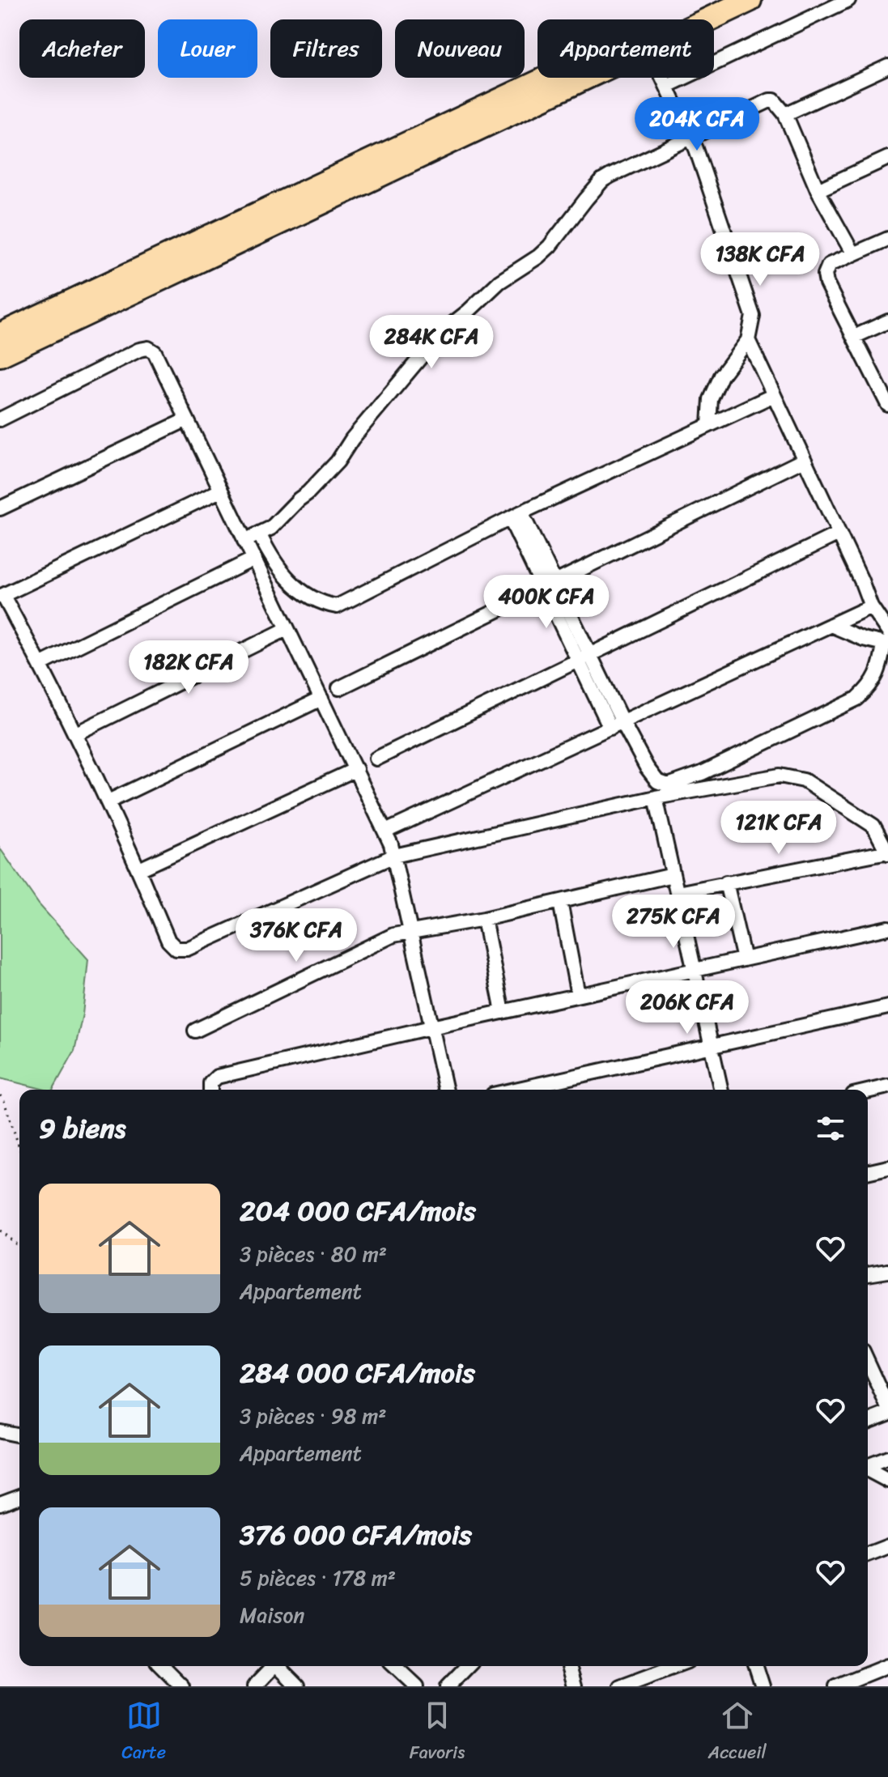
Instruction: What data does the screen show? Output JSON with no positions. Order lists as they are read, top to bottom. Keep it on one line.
{"page":{"chip":["Acheter","Louer","Filtres","Nouveau","Appartement"],"price":["204K CFA","138K CFA","284K CFA","400K CFA","182K CFA","121K CFA","275K CFA","376K CFA","206K CFA"],"heading":"9 biens","list":[{"name":"204 000 CFA/mois","note":"3 pièces · 80 m² · Appartement"},{"name":"284 000 CFA/mois","note":"3 pièces · 98 m² · Appartement"},{"name":"376 000 CFA/mois","note":"5 pièces · 178 m² · Maison"}],"tabs":["Carte","Favoris","Accueil"]}}
